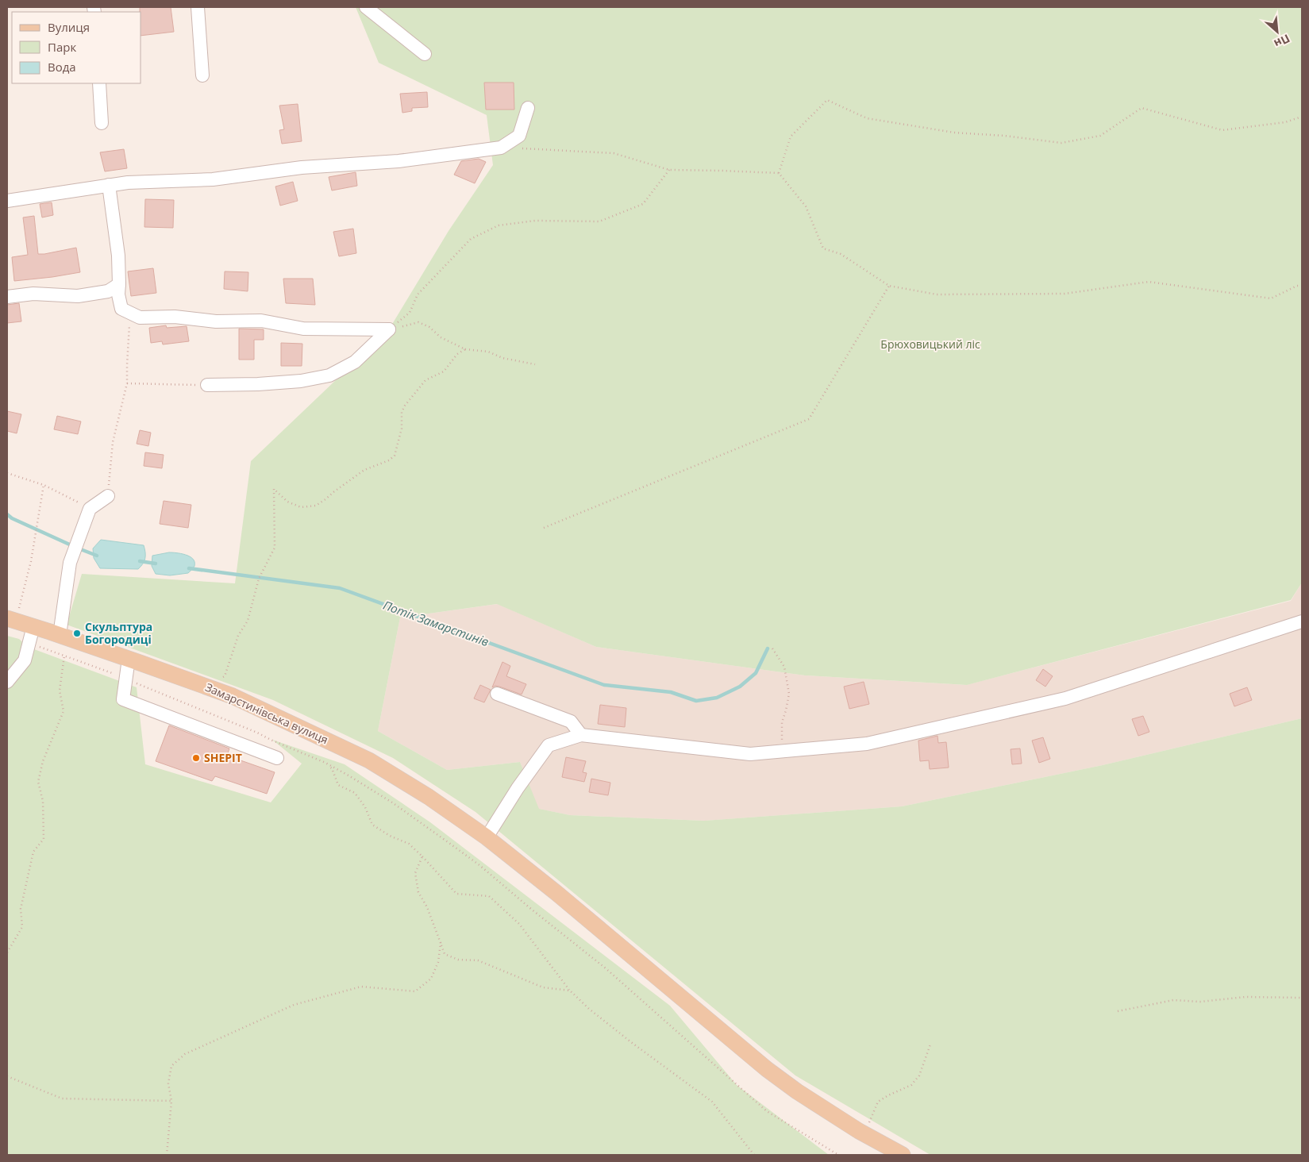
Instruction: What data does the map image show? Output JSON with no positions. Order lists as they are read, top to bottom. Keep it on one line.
{"streets":{"main road":["Замарстинівська вулиця"]},"water":["Потік Замарстинів"],"parks":["Брюховицький ліс"],"places":["Скульптура Богородиці","SHEPIT"],"legend":["Вулиця","Парк","Вода"],"north":"bottom right"}
